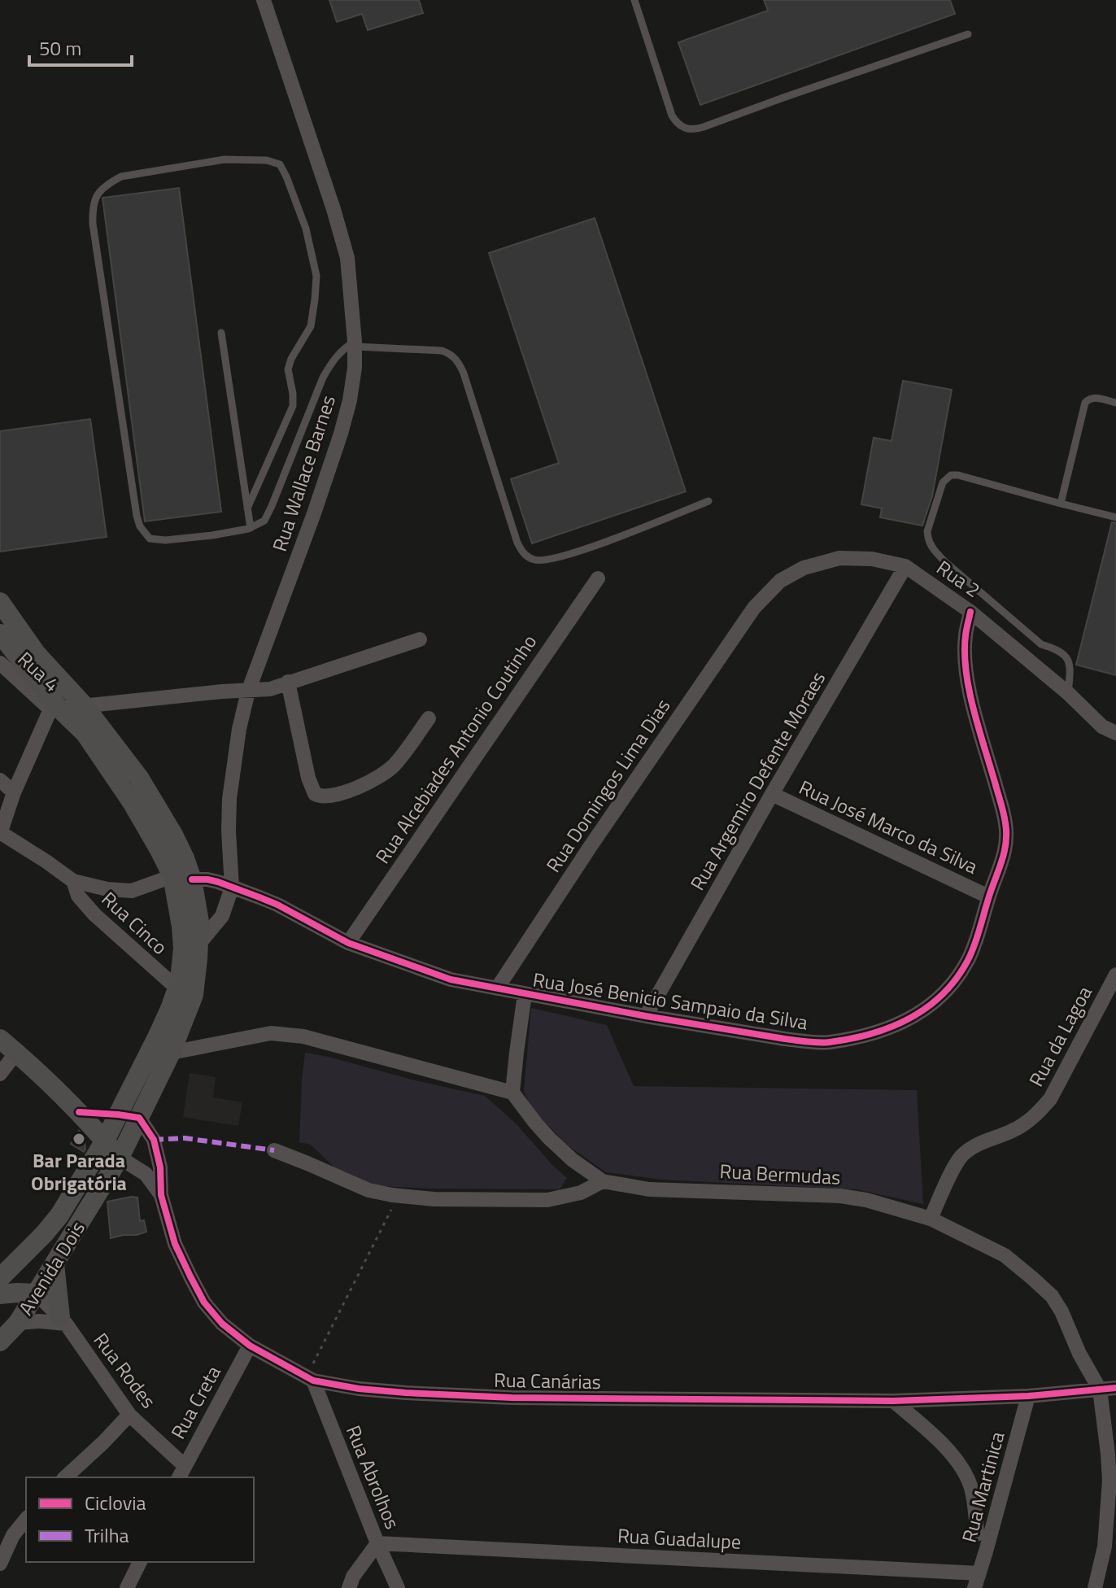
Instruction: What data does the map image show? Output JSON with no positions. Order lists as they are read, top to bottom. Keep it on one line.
{"streets":{"main road":["Avenida Dois"],"street":["Rua Wallace Barnes","Rua 2","Rua 4","Rua Alcebiades Antonio Coutinho","Rua Argemiro Defente Moraes","Rua Domingos Lima Dias","Rua José Marco da Silva","Rua Cinco","Rua José Benicio Sampaio da Silva","Rua da Lagoa","Rua Bermudas","Rua Rodes","Rua Canárias","Rua Creta","Rua Abrolhos","Rua Martinica","Rua Guadalupe"]},"crossings":[["Rua Wallace Barnes","Rua José Benicio Sampaio da Silva"],["Rua Wallace Barnes","Avenida Dois"],["Rua 2","Rua Argemiro Defente Moraes"],["Rua 2","Rua Domingos Lima Dias"],["Rua 2","Rua José Benicio Sampaio da Silva"],["Rua Alcebiades Antonio Coutinho","Rua José Benicio Sampaio da Silva"],["Rua Argemiro Defente Moraes","Rua José Marco da Silva"],["Rua Argemiro Defente Moraes","Rua José Benicio Sampaio da Silva"],["Rua Domingos Lima Dias","Rua José Benicio Sampaio da Silva"],["Rua José Marco da Silva","Rua José Benicio Sampaio da Silva"],["Rua Cinco","Avenida Dois"],["Rua da Lagoa","Rua Bermudas"],["Rua Bermudas","Rua Canárias"],["Avenida Dois","Rua Rodes"],["Avenida Dois","Rua Canárias"],["Rua Rodes","Rua Creta"],["Rua Canárias","Rua Creta"],["Rua Canárias","Rua Abrolhos"],["Rua Canárias","Rua Martinica"],["Rua Abrolhos","Rua Guadalupe"],["Rua Martinica","Rua Guadalupe"]],"places":["Bar Parada Obrigatória"],"legend":["Ciclovia","Trilha"],"scale_bar":"50 m"}
